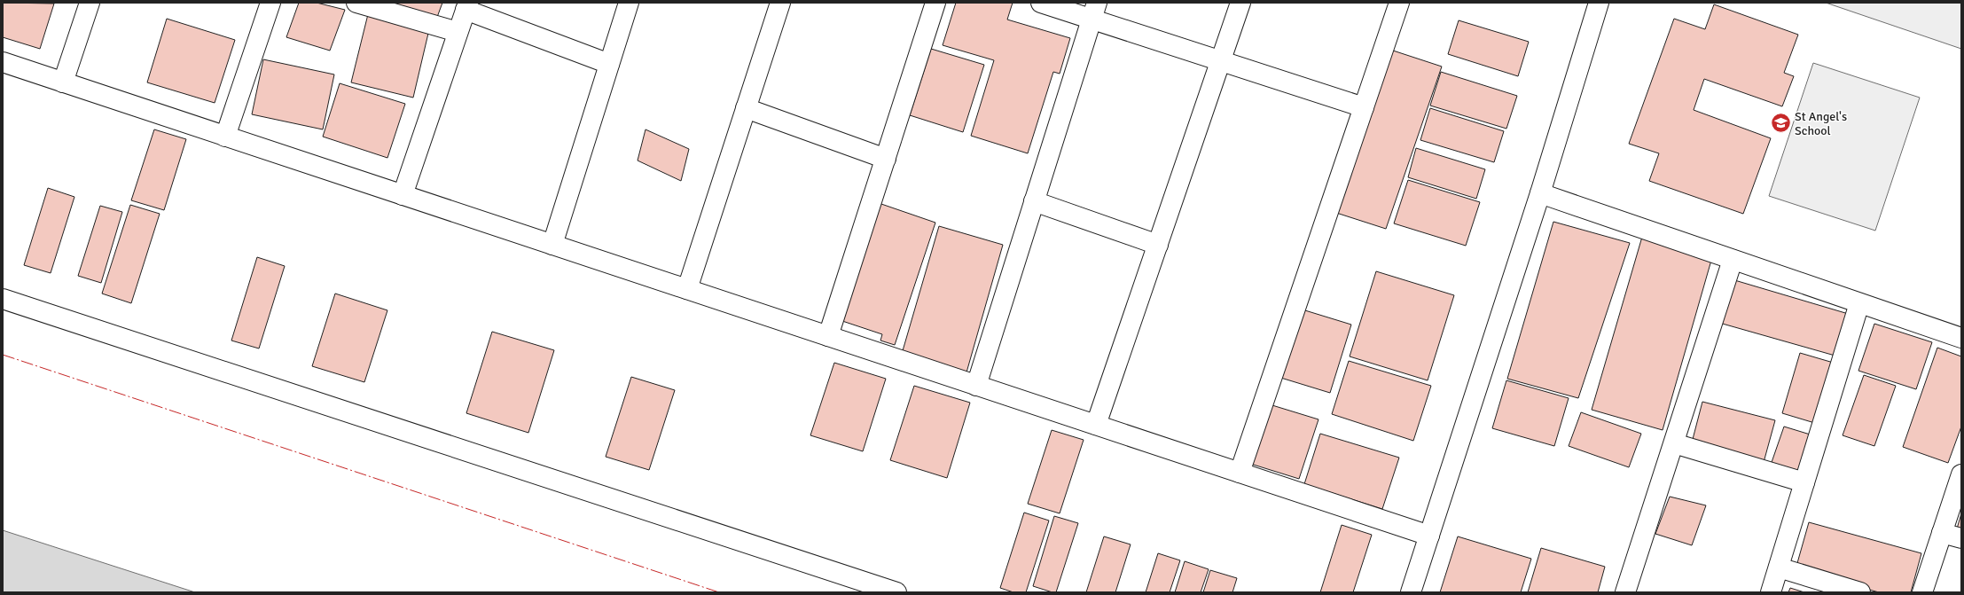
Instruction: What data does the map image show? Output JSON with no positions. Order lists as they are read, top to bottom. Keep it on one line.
{"places":{"school or university":["St Angel's School"]}}
